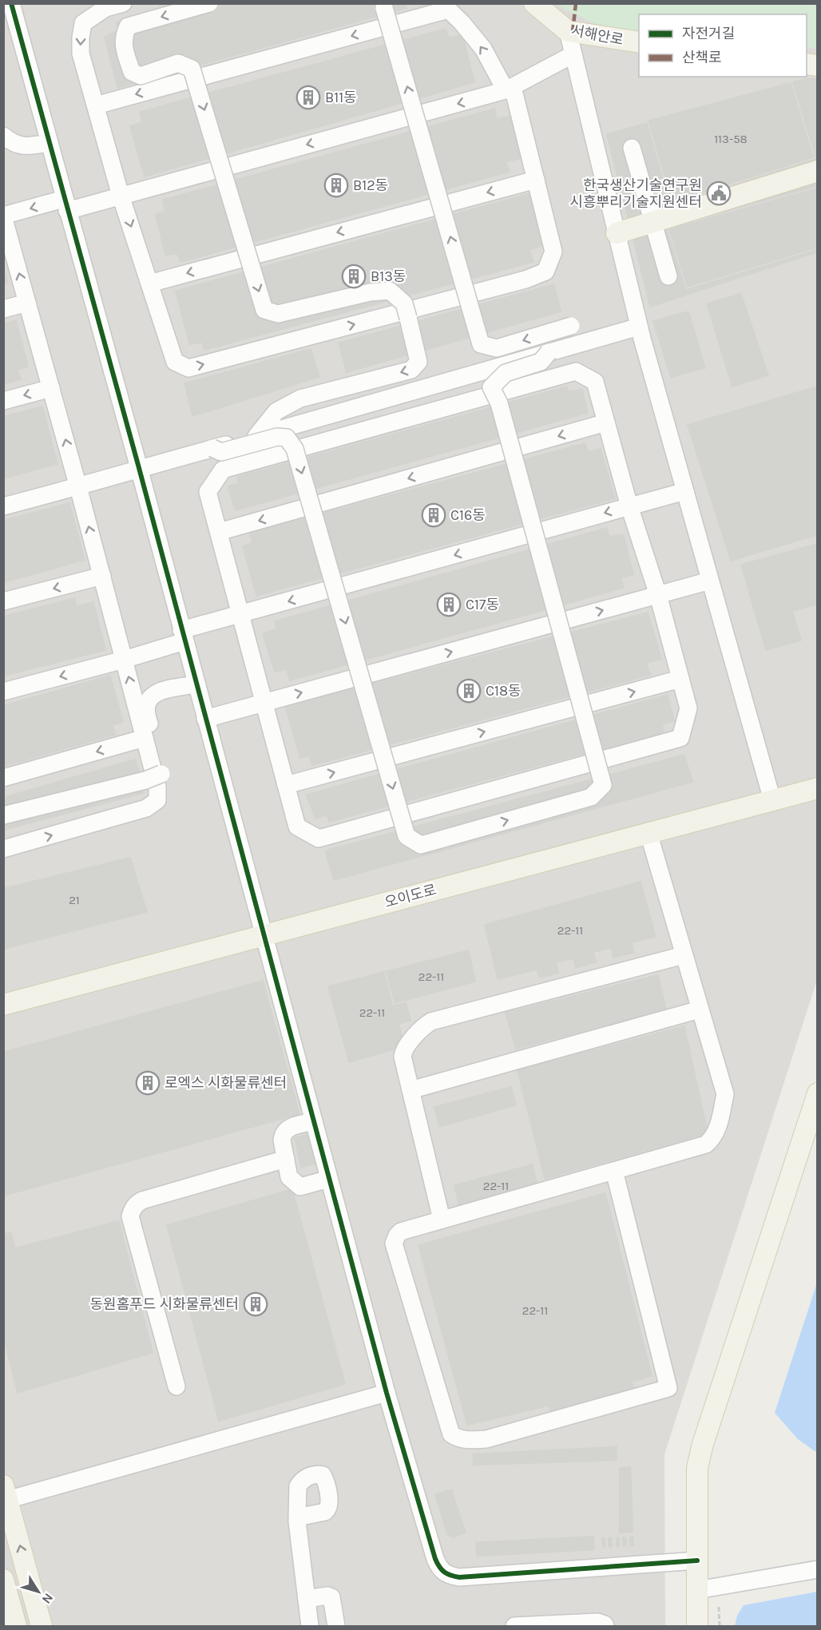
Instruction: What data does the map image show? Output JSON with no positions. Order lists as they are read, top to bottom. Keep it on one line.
{"streets":{"main road":["서해안로","오이도로"]},"places":{"building":["B11동","B12동","B13동","C16동","C17동","C18동","로엑스 시화물류센터","동원홈푸드 시화물류센터"],"public building":["한국생산기술연구원 시흥뿌리기술지원센터"]},"house_numbers":["113-58","21","22-11","22-11","22-11","22-11","22-11"],"legend":["자전거길","산책로"],"north":"bottom right"}
